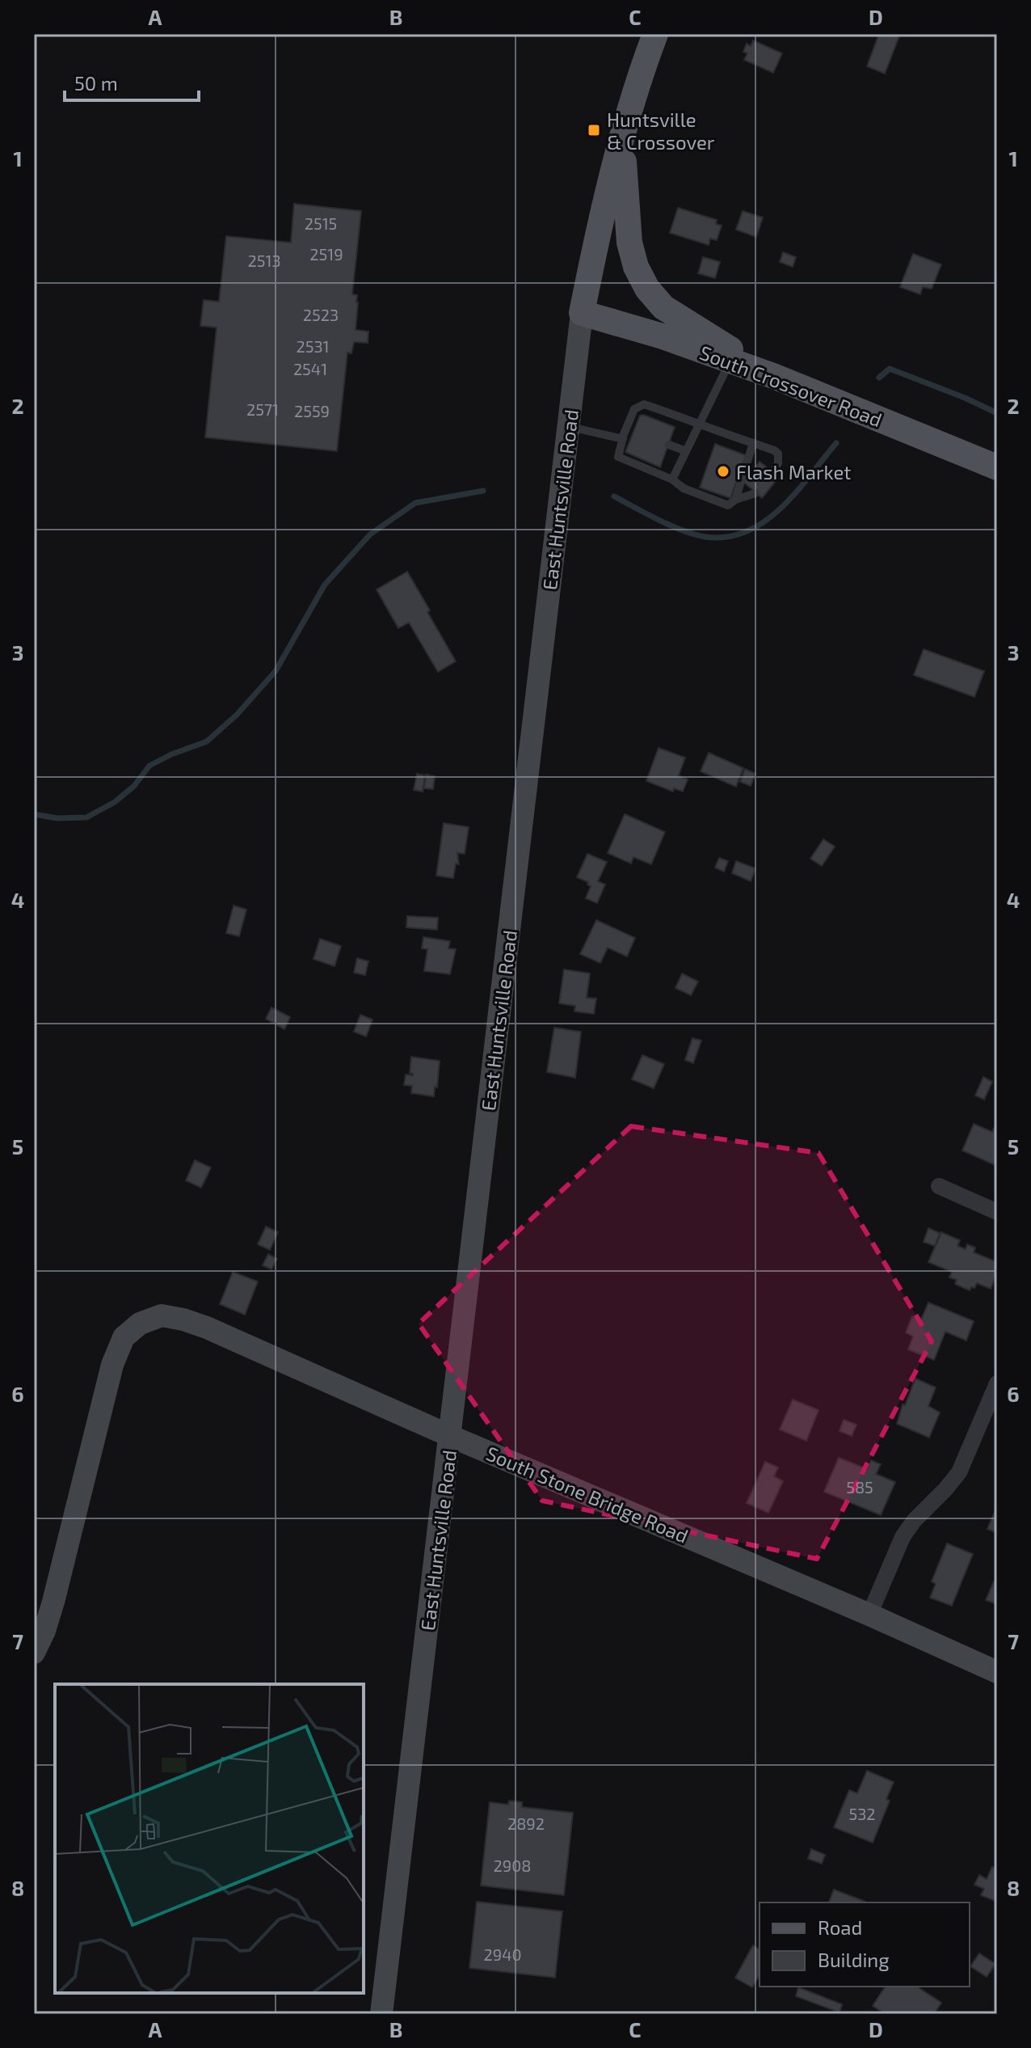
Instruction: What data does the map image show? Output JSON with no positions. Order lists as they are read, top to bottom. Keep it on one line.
{"streets":{"main road":["South Crossover Road","East Huntsville Road","South Stone Bridge Road"]},"crossings":[["South Crossover Road","East Huntsville Road"],["East Huntsville Road","South Stone Bridge Road"]],"places":{"transit":["Huntsville & Crossover"],"other":["Flash Market"]},"house_numbers":["2515","2519","2513","2523","2531","2541","2571","2559","585","532","2892","2908","2940"],"legend":["Road","Building"],"scale_bar":"50 m","grid":{"columns":["A","B","C","D"],"rows":["1","2","3","4","5","6","7","8"]}}
